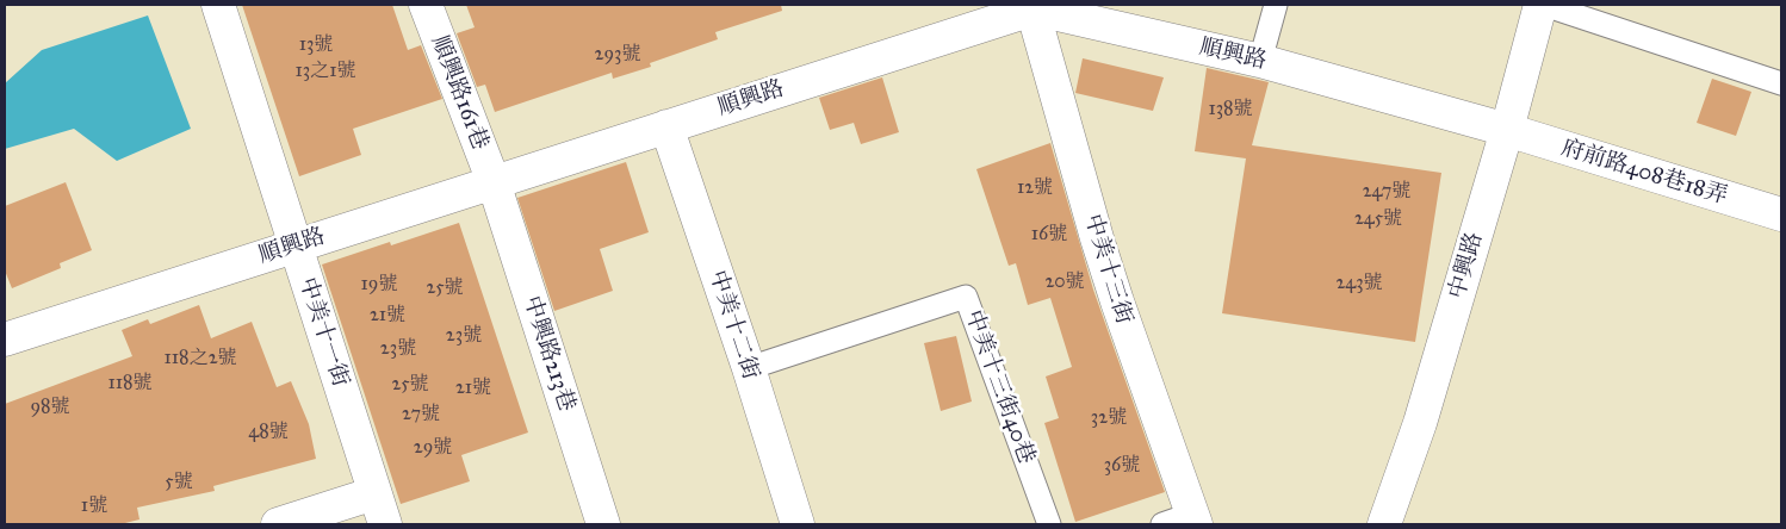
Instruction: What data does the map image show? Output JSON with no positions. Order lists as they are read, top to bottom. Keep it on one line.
{"streets":{"street":["順興路","順興路161巷","府前路408巷18弄","中興路","中美十三街","中美十二街","中美十一街","中興路213巷"],"lane":["中美十三街40巷"]},"crossings":[["順興路","順興路161巷"],["順興路","府前路408巷18弄"],["順興路","中興路"],["順興路","中美十三街"],["順興路","中美十二街"],["順興路","中美十一街"],["順興路","中興路213巷"],["順興路161巷","中興路213巷"],["府前路408巷18弄","中興路"],["中美十二街","中美十三街40巷"]],"house_numbers":["13號","293號","13之1號","138號","12號","247號","245號","16號","20號","243號","19號","25號","21號","23號","23號","118之2號","118號","25號","21號","98號","27號","32號","48號","29號","36號","5號","1號"]}
